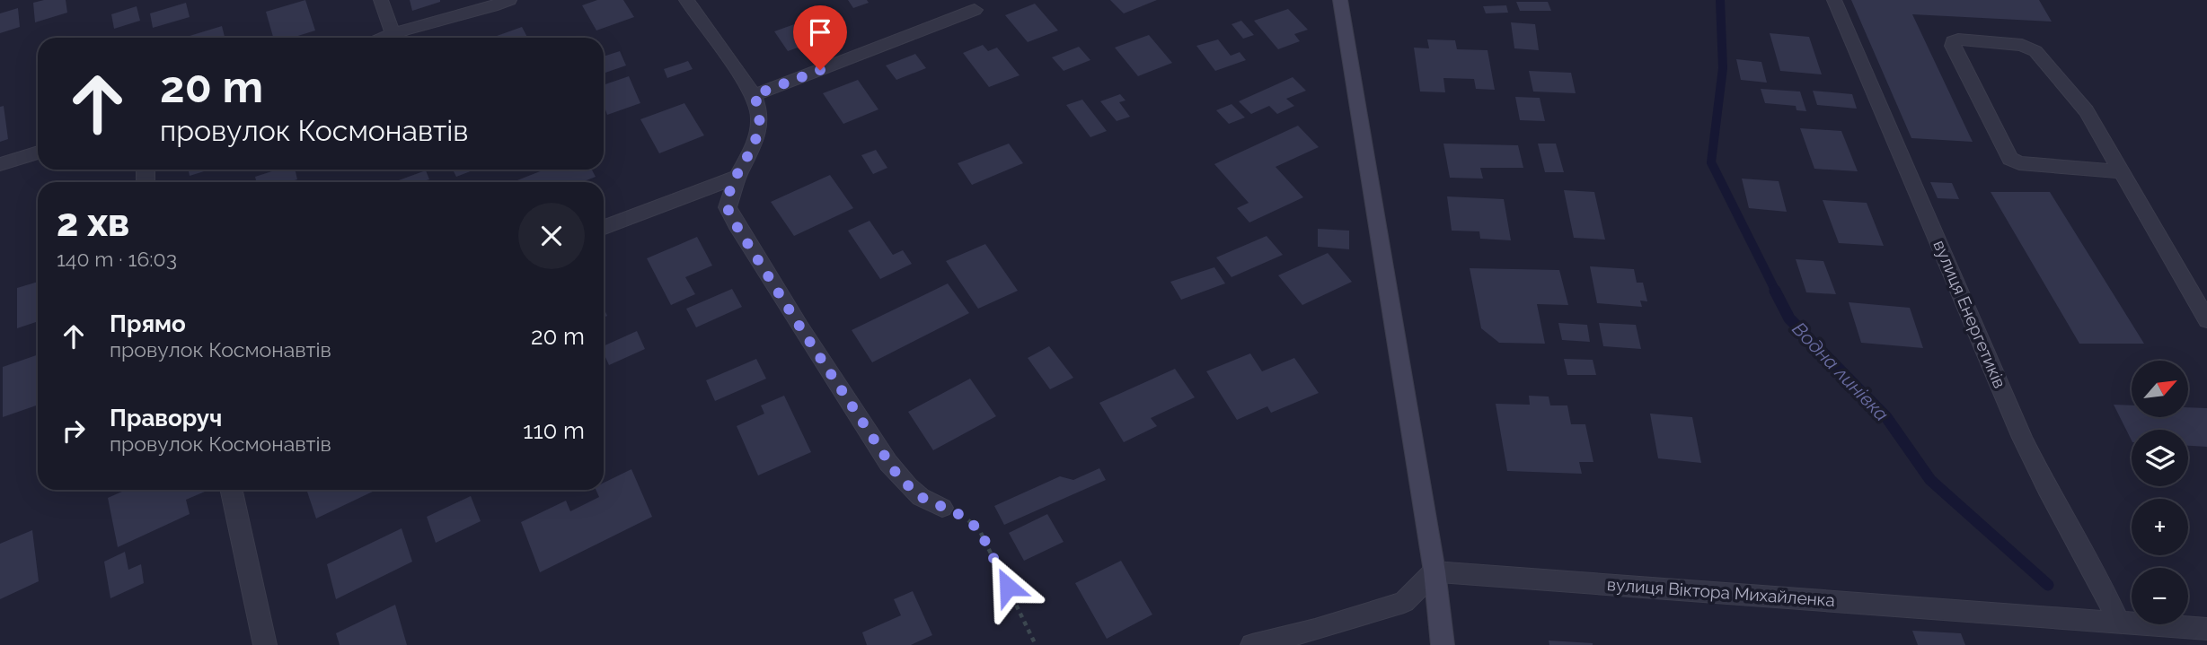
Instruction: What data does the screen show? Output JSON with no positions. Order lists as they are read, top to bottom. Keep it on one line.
{"streets":{"street":["вулиця Енергетиків","вулиця Віктора Михайленка"]},"crossings":[["вулиця Енергетиків","вулиця Віктора Михайленка"]],"water":["Водна линівка"],"north":"top right","page":{"turn":["20 m","провулок Космонавтів"],"heading":["2 хв","140 m · 16:03"],"list":[{"name":"Прямо","note":"провулок Космонавтів","value":"20 m"},{"name":"Праворуч","note":"провулок Космонавтів","value":"110 m"}],"map_buttons":["+","−"]}}
